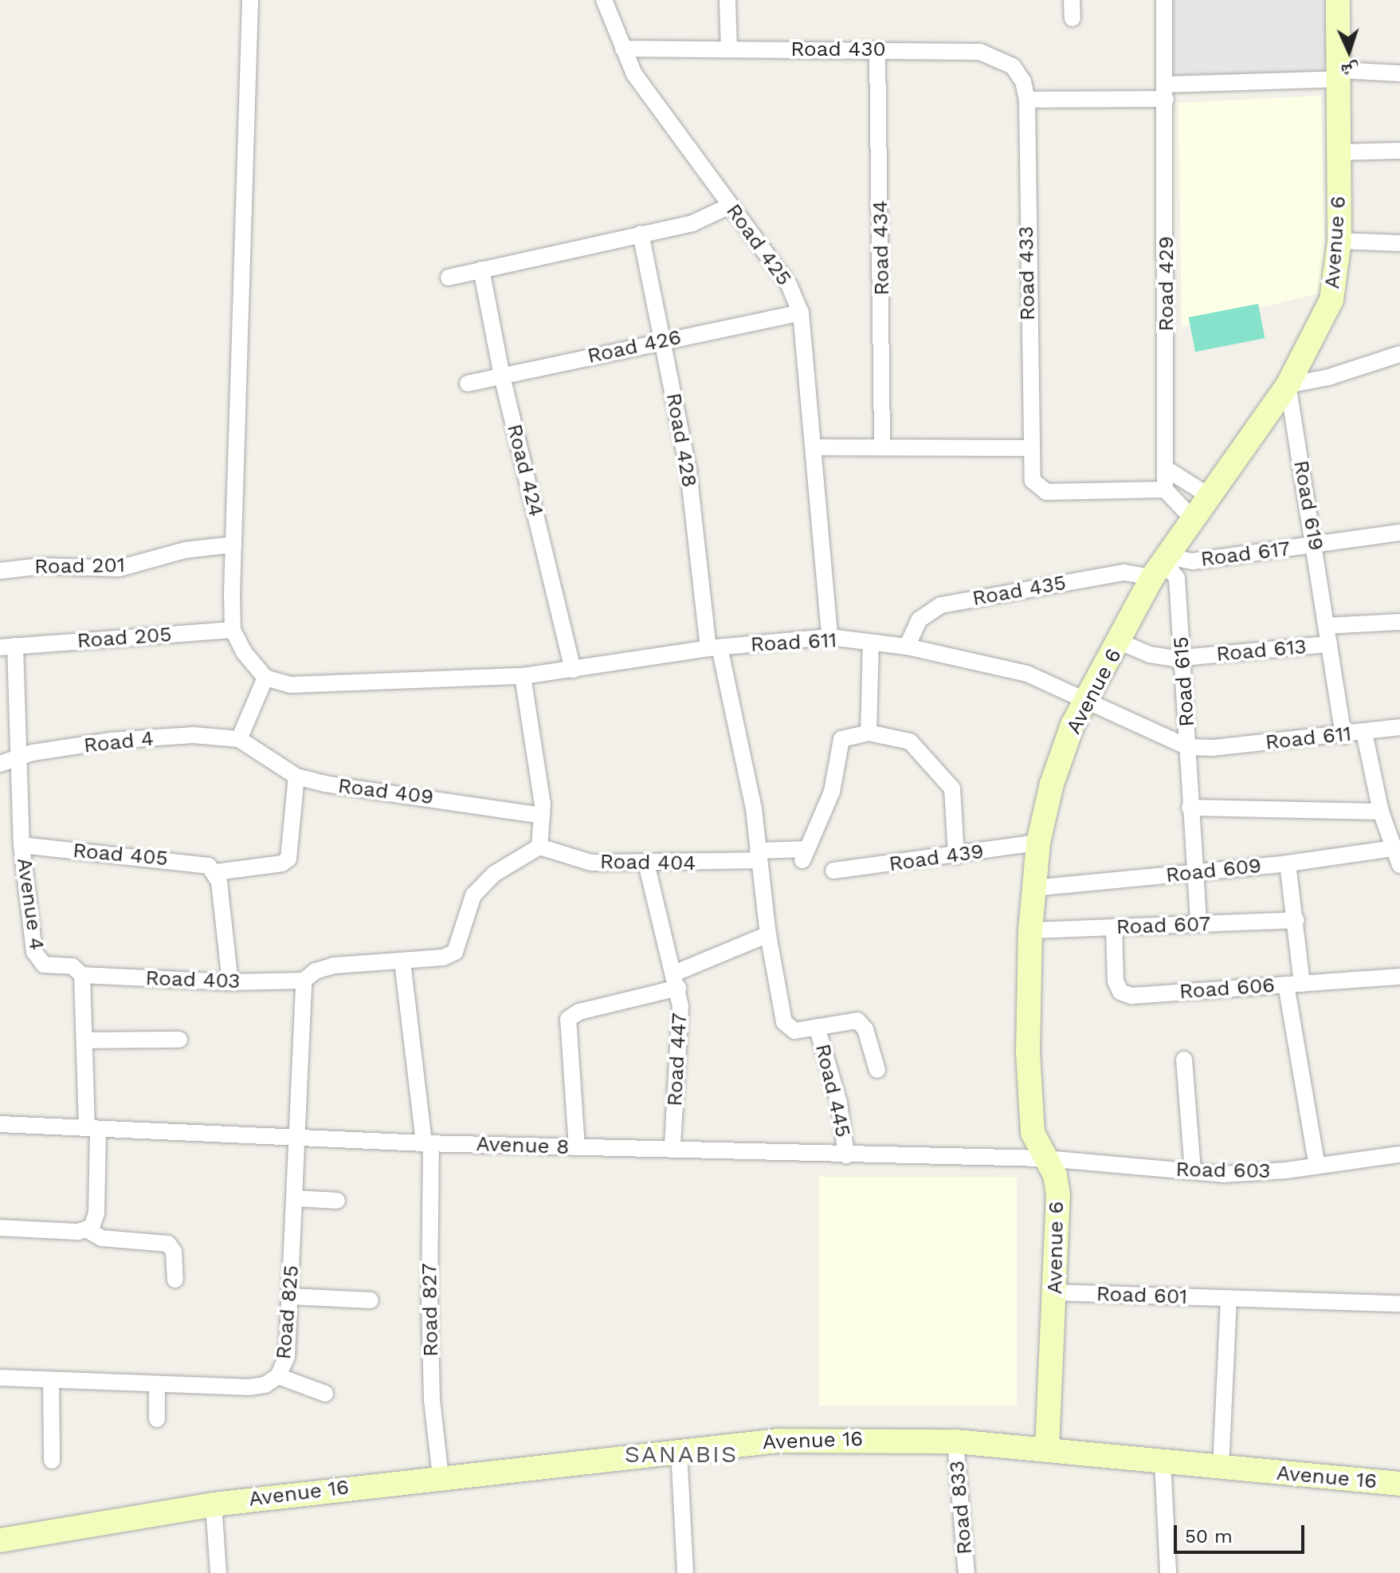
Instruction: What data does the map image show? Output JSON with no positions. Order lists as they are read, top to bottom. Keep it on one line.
{"streets":{"street":["Road 430","Avenue 6","Road 425","Road 434","Road 433","Road 429","Road 426","Road 428","Road 424","Road 619","Road 617","Road 201","Road 435","Road 205","Road 611","Road 613","Road 615","Road 4","Road 409","Road 405","Road 439","Road 404","Road 609","Avenue 4","Road 607","Road 403","Road 606","Road 447","Road 445","Avenue 8","Road 603","Road 601","Road 827","Road 825","Avenue 16","Road 833"]},"crossings":[["Road 430","Road 425"],["Road 430","Road 434"],["Road 430","Road 433"],["Avenue 6","Road 619"],["Avenue 6","Road 617"],["Avenue 6","Road 435"],["Avenue 6","Road 611"],["Avenue 6","Road 613"],["Avenue 6","Road 615"],["Avenue 6","Road 439"],["Avenue 6","Road 609"],["Avenue 6","Road 607"],["Avenue 6","Avenue 8"],["Avenue 6","Road 603"],["Avenue 6","Road 601"],["Avenue 6","Avenue 16"],["Road 425","Road 426"],["Road 425","Road 611"],["Road 433","Road 429"],["Road 426","Road 428"],["Road 426","Road 424"],["Road 428","Road 611"],["Road 428","Road 404"],["Road 428","Road 445"],["Road 424","Road 611"],["Road 619","Road 617"],["Road 619","Road 611"],["Road 619","Road 613"],["Road 617","Road 435"],["Road 617","Road 615"],["Road 435","Road 611"],["Road 435","Road 615"],["Road 205","Road 4"],["Road 205","Avenue 4"],["Road 611","Road 615"],["Road 613","Road 615"],["Road 615","Road 609"],["Road 615","Road 607"],["Road 4","Road 409"],["Road 4","Avenue 4"],["Road 409","Road 405"],["Road 405","Avenue 4"],["Road 404","Road 403"],["Road 404","Road 447"],["Avenue 4","Road 403"],["Road 607","Road 606"],["Road 447","Avenue 8"],["Road 445","Avenue 8"],["Avenue 8","Road 603"],["Avenue 8","Road 827"],["Avenue 8","Road 825"],["Road 827","Avenue 16"],["Avenue 16","Road 833"]],"districts":["SANABIS"],"scale_bar":"50 m","north":"bottom"}
